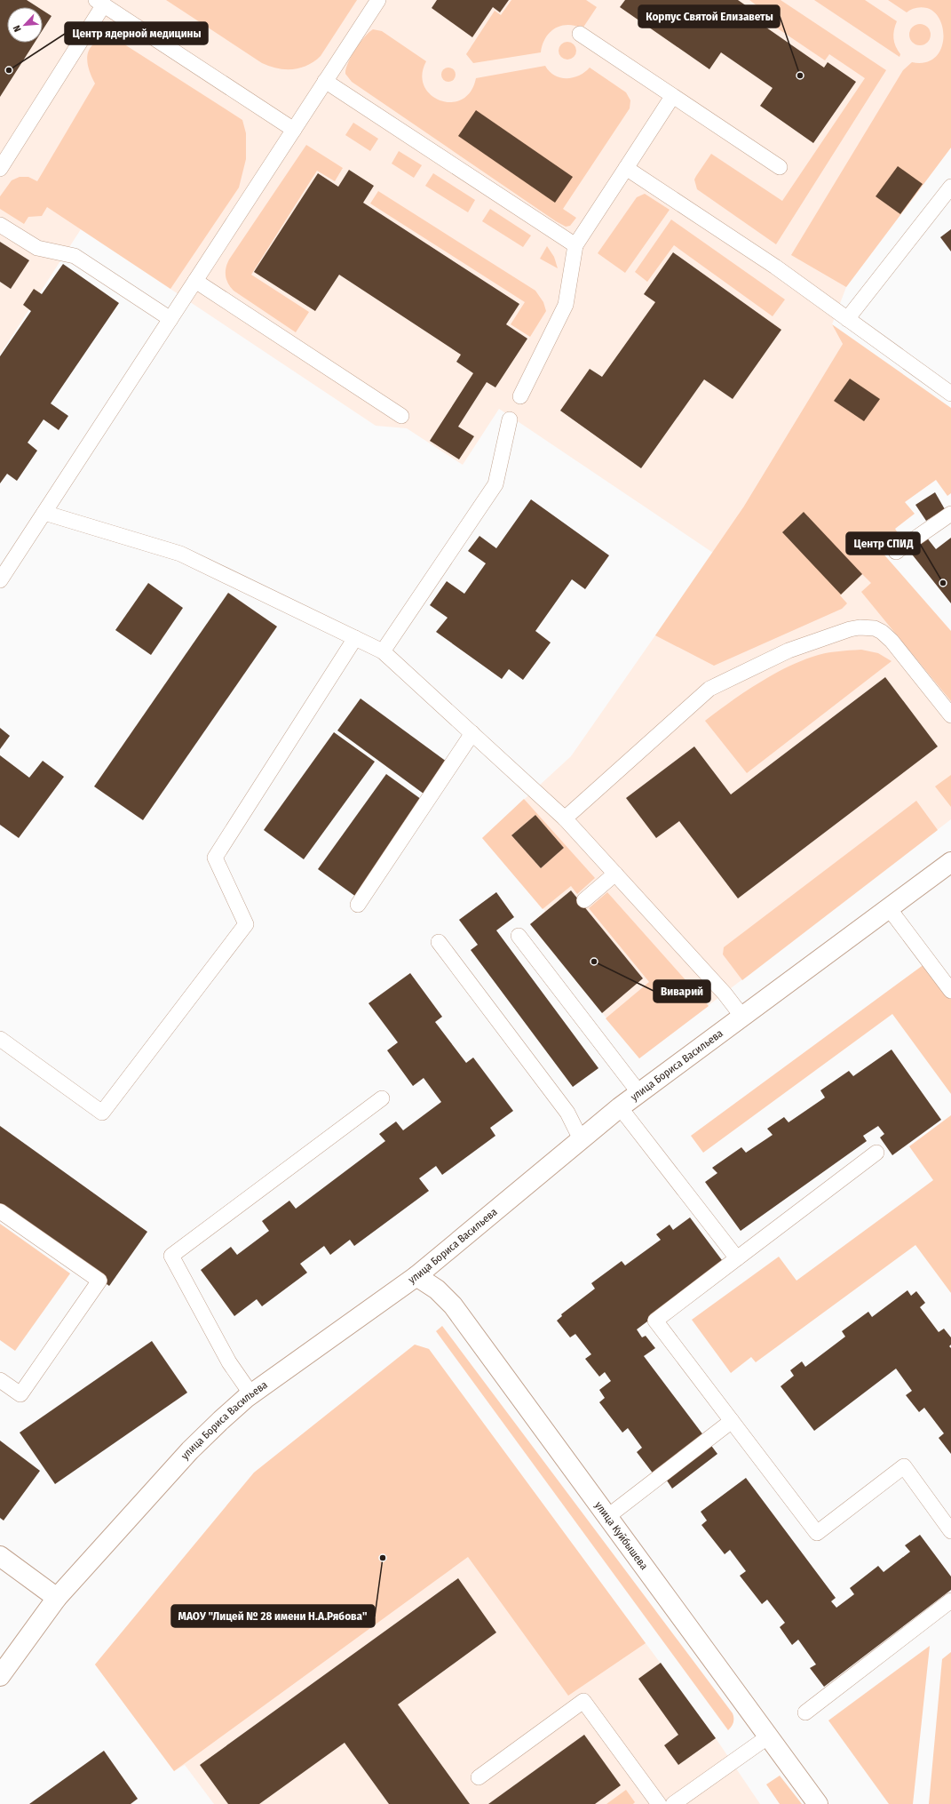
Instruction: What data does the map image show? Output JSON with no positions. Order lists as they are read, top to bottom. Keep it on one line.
{"streets":{"street":["улица Бориса Васильева","улица Куйбышева"]},"crossings":[["улица Бориса Васильева","улица Куйбышева"]],"places":["Центр ядерной медицины","Корпус Святой Елизаветы","Центр СПИД","Виварий","МАОУ \"Лицей № 28 имени Н.А.Рябова\""],"north":"bottom left"}
